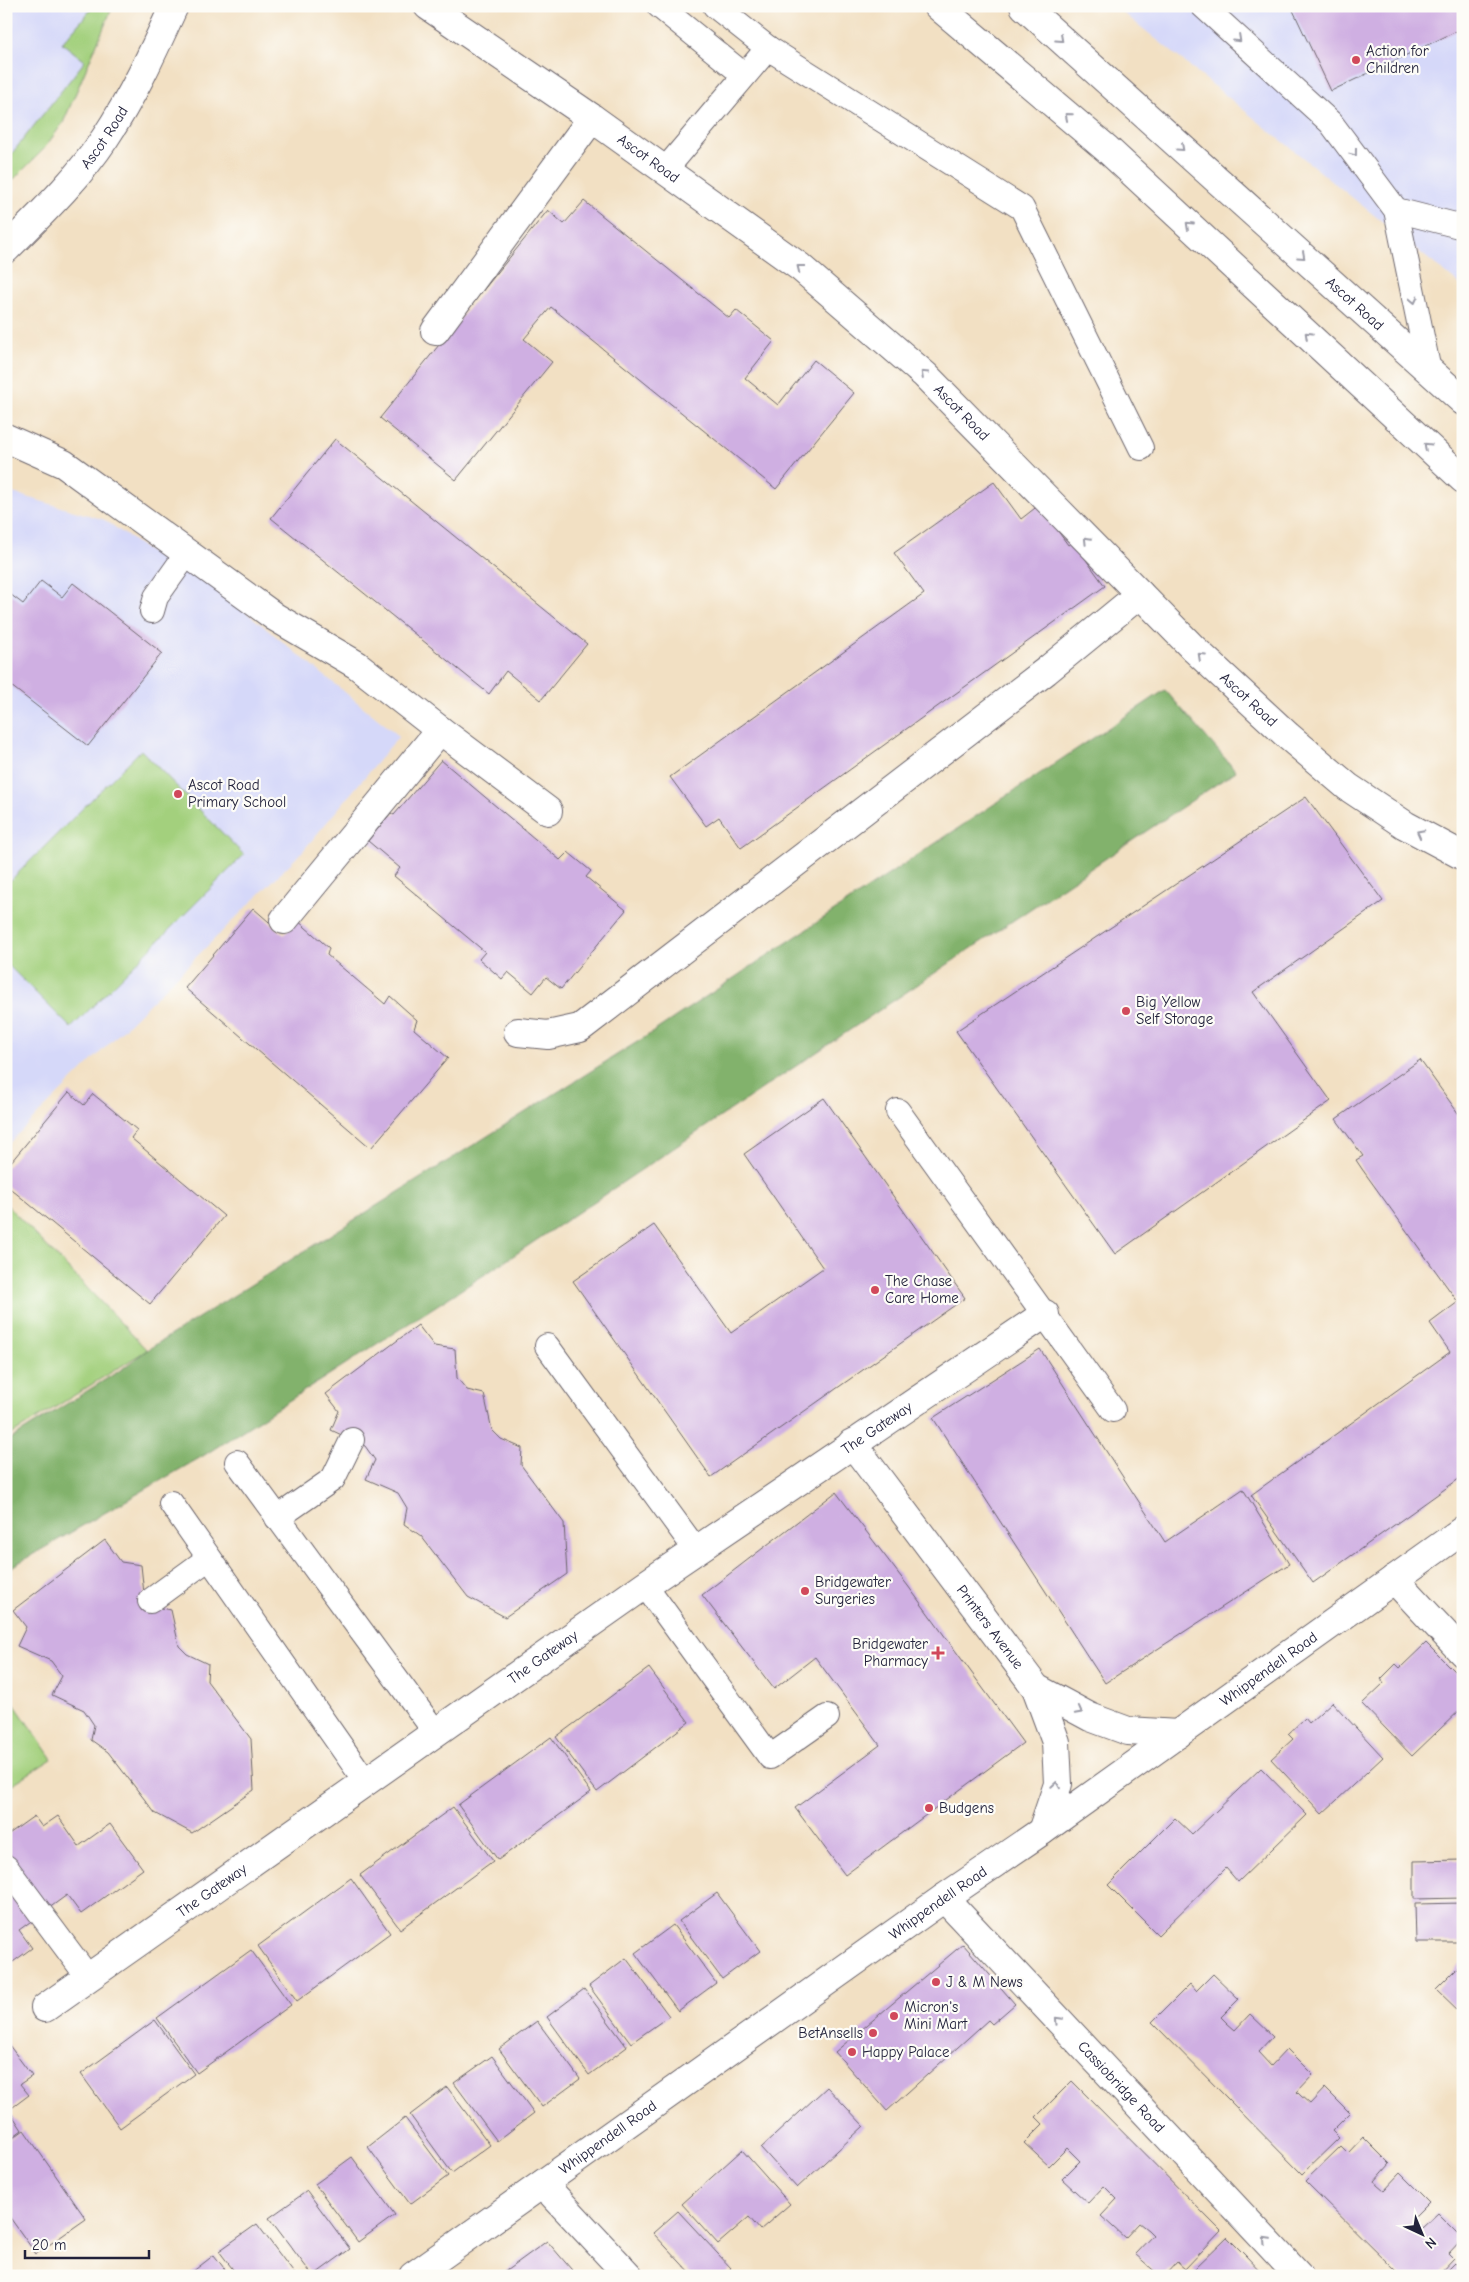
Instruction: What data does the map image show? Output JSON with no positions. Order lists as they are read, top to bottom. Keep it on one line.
{"streets":{"street":["Ascot Road","The Gateway","Printers Avenue","Whippendell Road","Cassiobridge Road"]},"crossings":[["The Gateway","Printers Avenue"],["Printers Avenue","Whippendell Road"],["Whippendell Road","Cassiobridge Road"]],"one_way":["Cassiobridge Road"],"places":{"other":["Action for Children","Ascot Road Primary School","Big Yellow Self Storage","The Chase Care Home","Bridgewater Surgeries","Budgens","J & M News","Micron's Mini Mart","BetAnsells","Happy Palace"],"health":["Bridgewater Pharmacy"]},"scale_bar":"20 m","north":"bottom right"}
